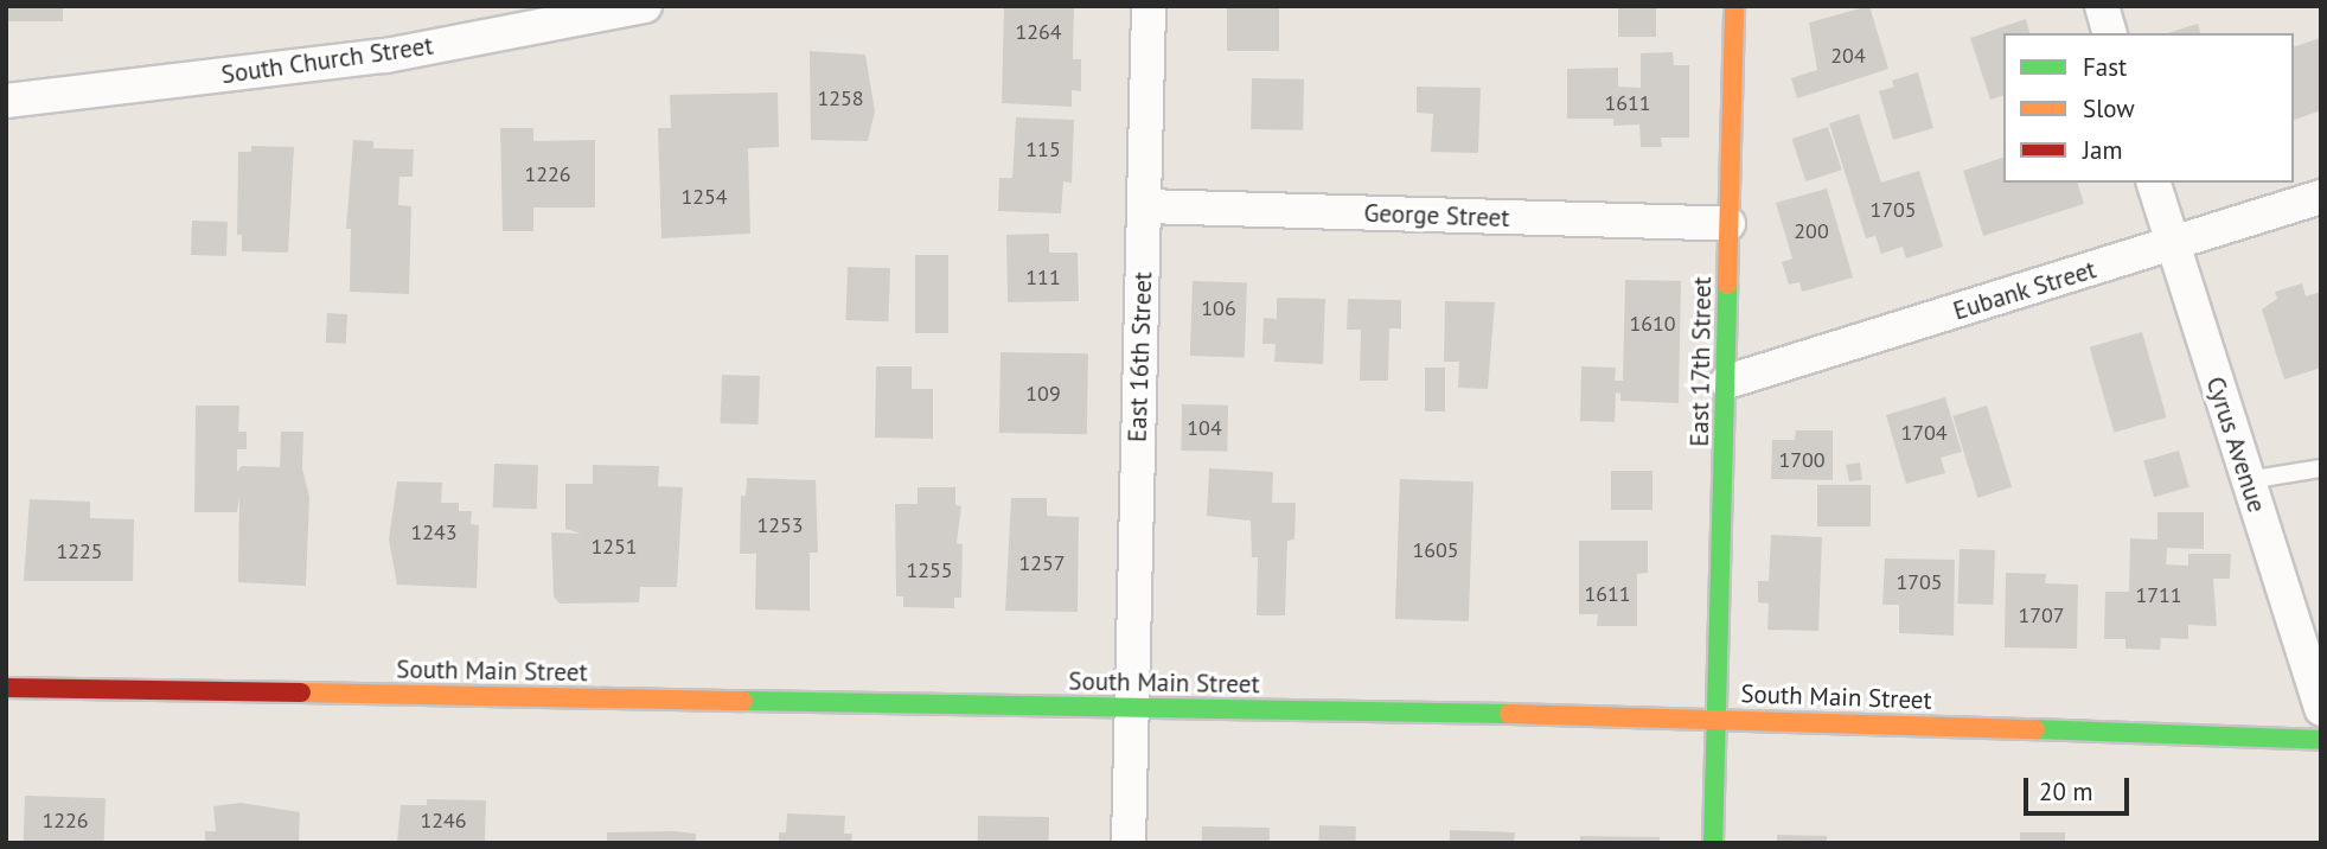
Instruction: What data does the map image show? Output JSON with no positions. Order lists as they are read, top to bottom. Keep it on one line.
{"streets":{"street":["South Church Street","George Street","Eubank Street","East 16th Street","East 17th Street","Cyrus Avenue","South Main Street"]},"crossings":[["George Street","East 16th Street"],["George Street","East 17th Street"],["Eubank Street","East 17th Street"],["Eubank Street","Cyrus Avenue"],["East 16th Street","South Main Street"],["East 17th Street","South Main Street"]],"house_numbers":["1264","204","1258","1611","115","1226","1254","1705","200","111","106","1610","109","104","1704","1700","1253","1243","1251","1605","1225","1257","1255","1705","1611","1711","1707","1226","1246"],"legend":["Fast","Slow","Jam"],"scale_bar":"20 m"}
